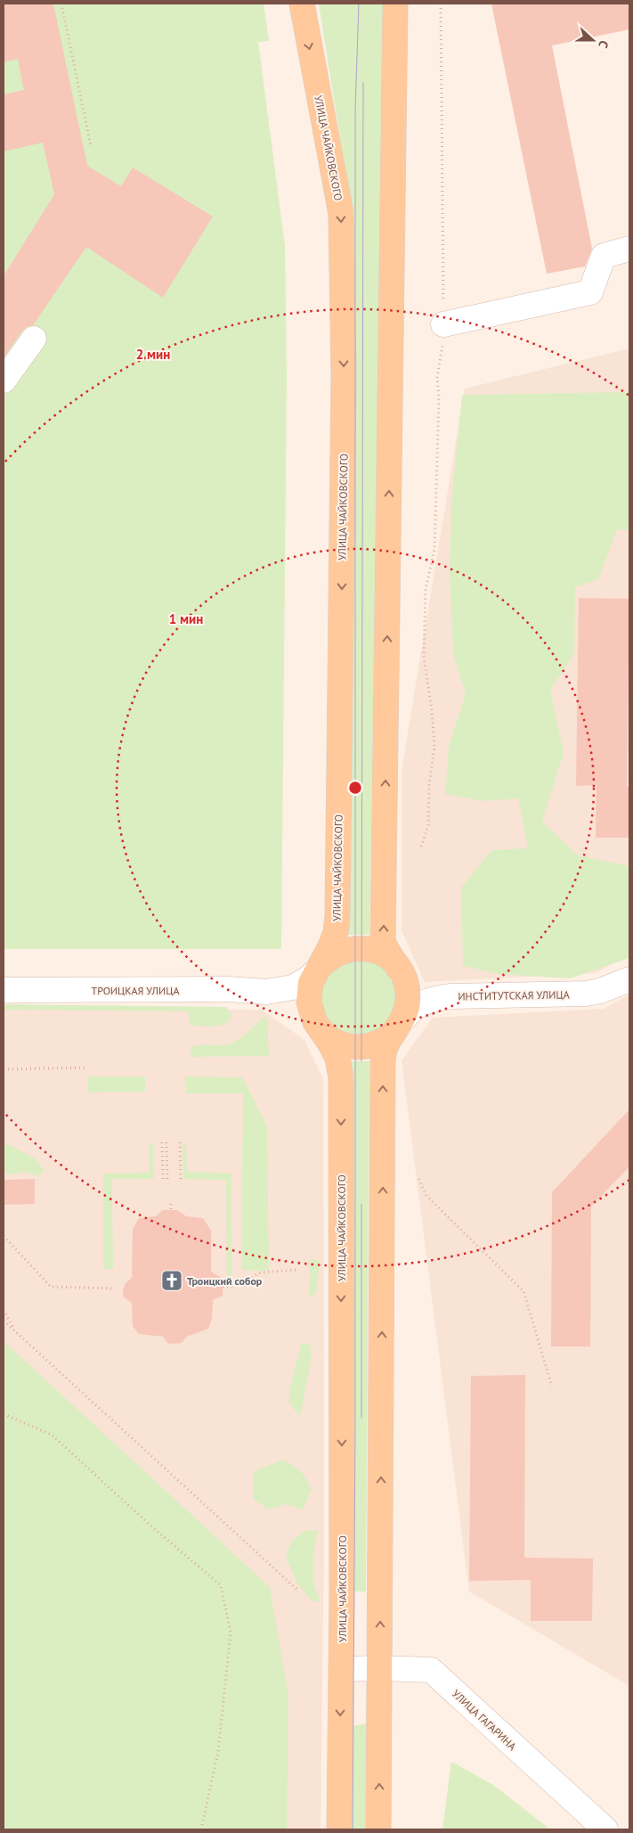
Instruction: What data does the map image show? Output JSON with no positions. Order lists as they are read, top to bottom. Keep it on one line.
{"streets":{"main road":["УЛИЦА ЧАЙКОВСКОГО","ИНСТИТУТСКАЯ УЛИЦА"],"street":["ТРОИЦКАЯ УЛИЦА","УЛИЦА ГАГАРИНА"]},"crossings":[["УЛИЦА ЧАЙКОВСКОГО","ИНСТИТУТСКАЯ УЛИЦА"],["УЛИЦА ЧАЙКОВСКОГО","УЛИЦА ГАГАРИНА"],["ИНСТИТУТСКАЯ УЛИЦА","УЛИЦА ГАГАРИНА"]],"one_way":["УЛИЦА ЧАЙКОВСКОГО","ИНСТИТУТСКАЯ УЛИЦА"],"places":{"church":["Троицкий собор"]},"north":"right","rings":["2 мин","1 мин"]}
